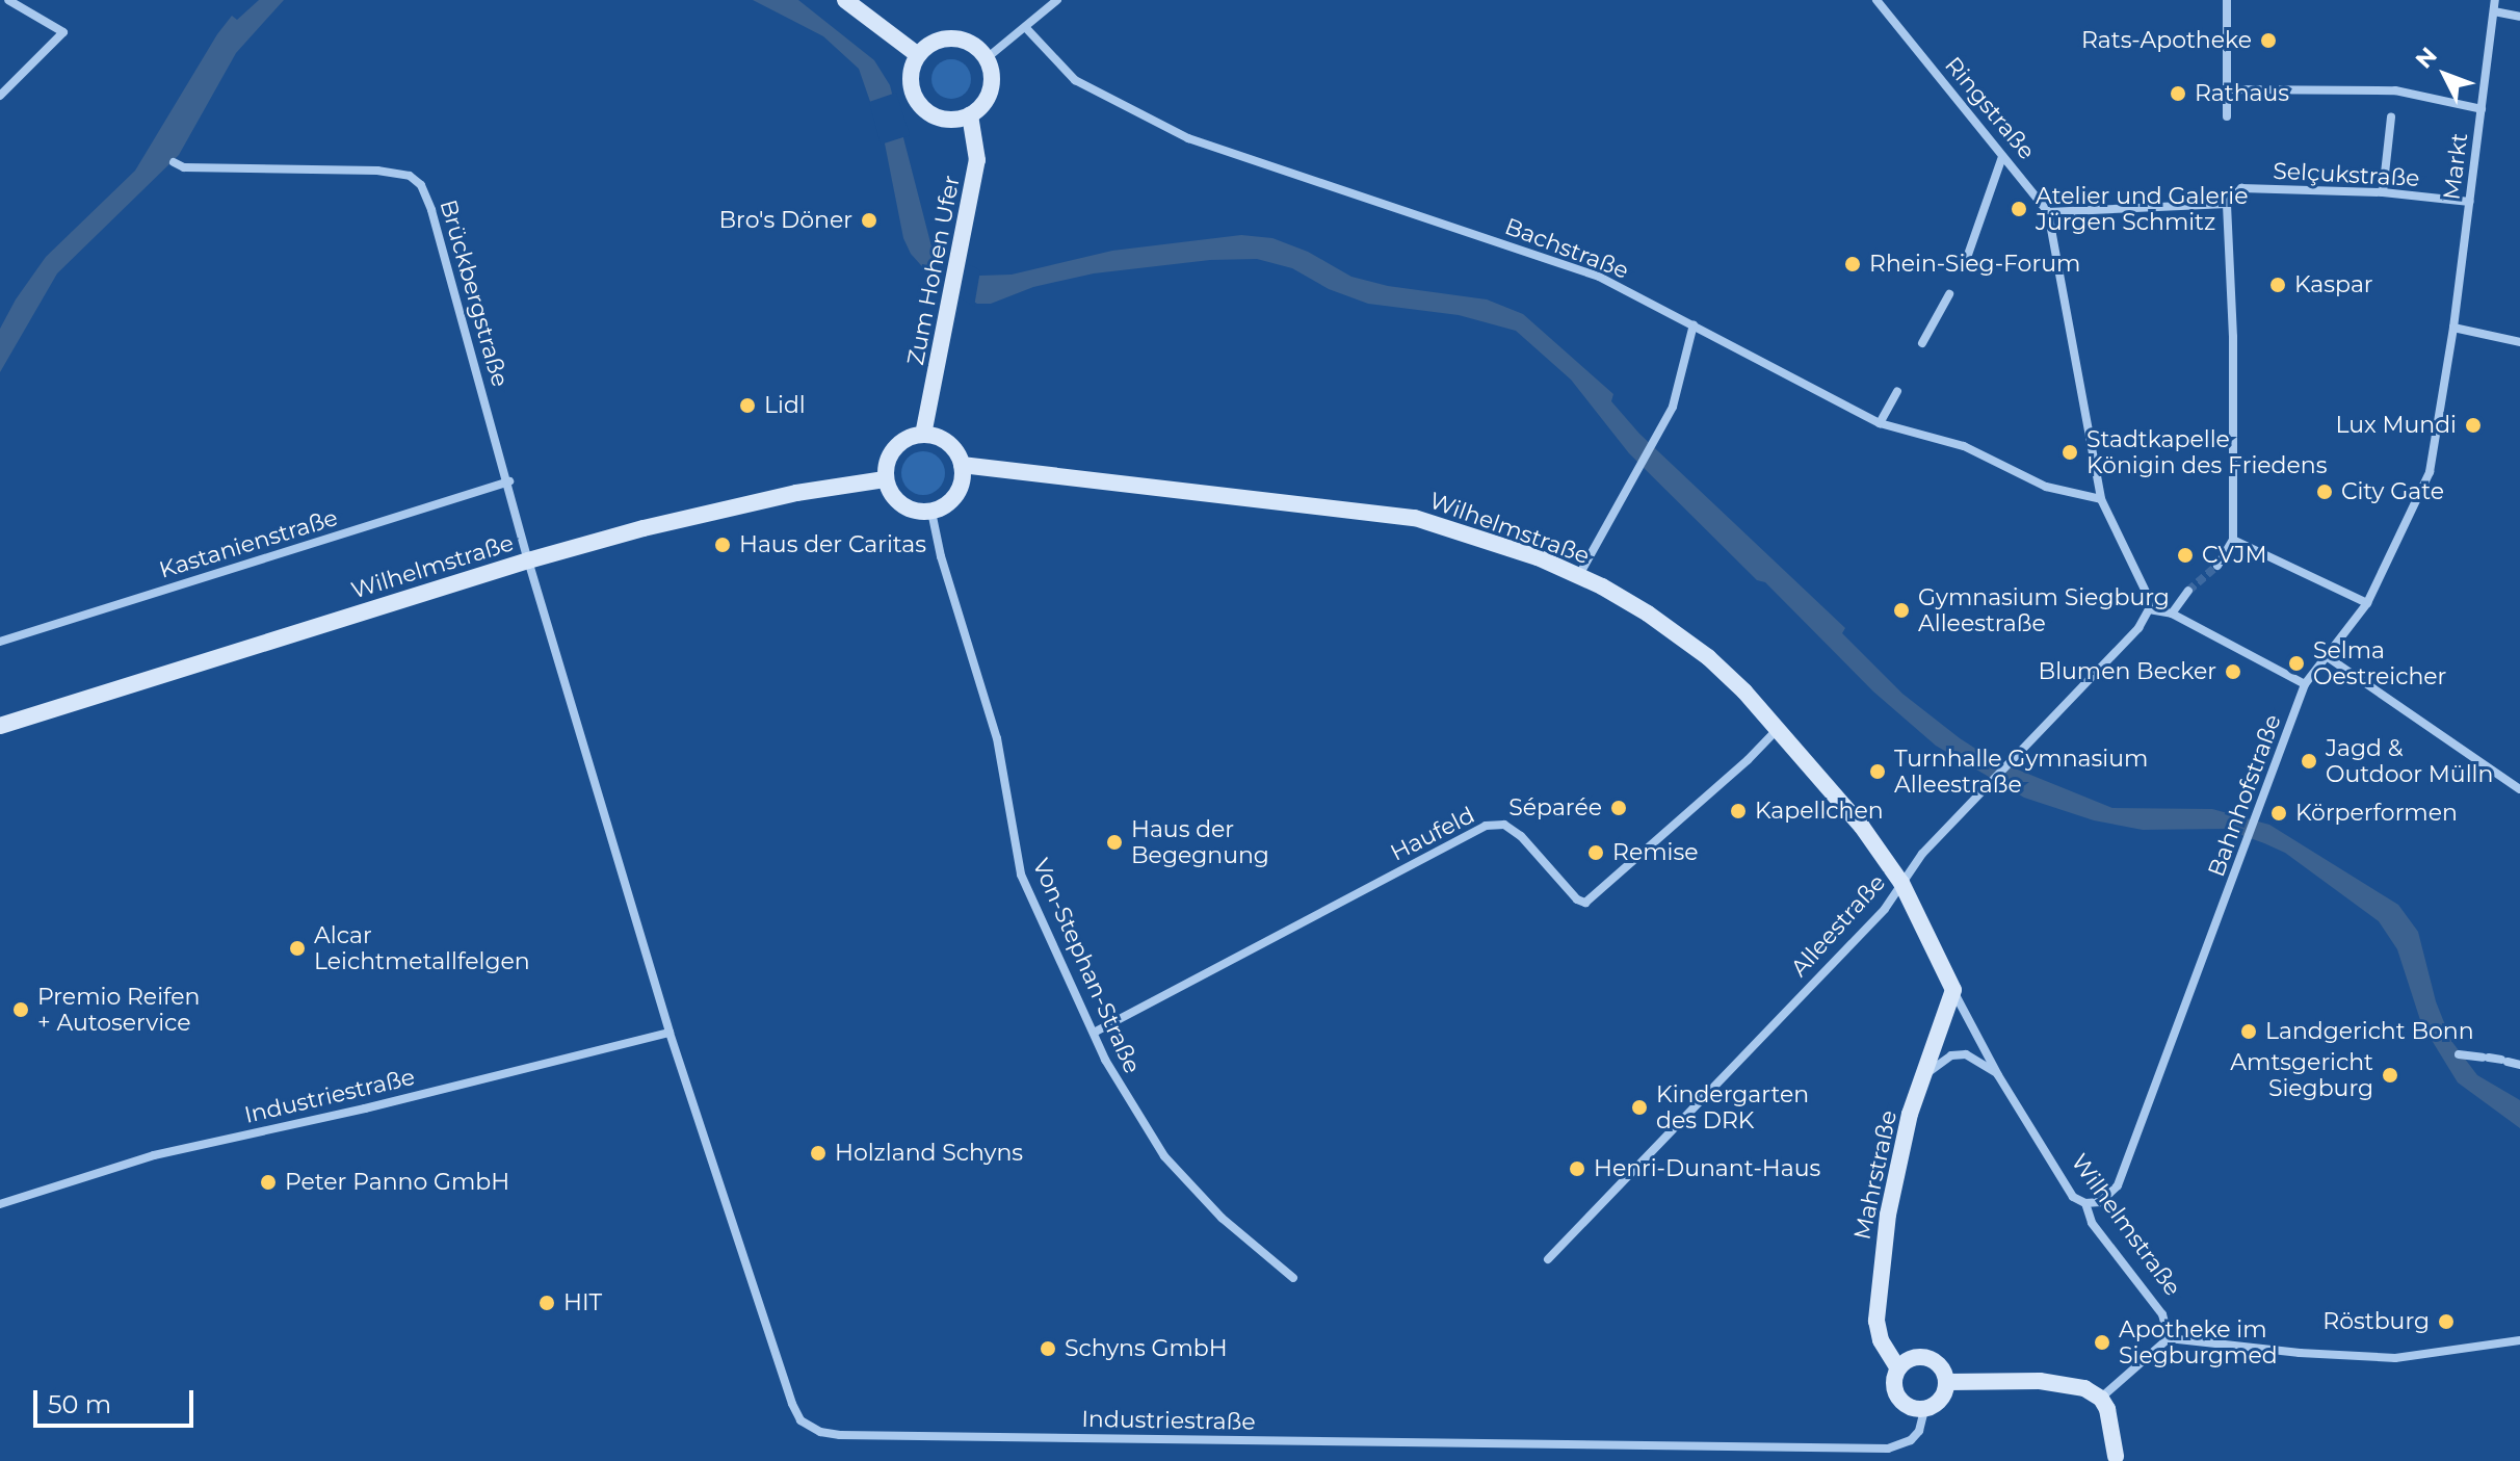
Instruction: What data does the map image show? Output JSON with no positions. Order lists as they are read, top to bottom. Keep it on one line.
{"streets":{"main road":["Zum Hohen Ufer","Wilhelmstraße","Mahrstraße"],"street":["Ringstraße","Markt","Selçukstraße","Bachstraße","Brückbergstraße","Kastanienstraße","Bahnhofstraße","Haufeld","Alleestraße","Von-Stephan-Straße","Industriestraße"]},"crossings":[["Ringstraße","Bachstraße"],["Ringstraße","Alleestraße"],["Markt","Selçukstraße"],["Markt","Bahnhofstraße"],["Zum Hohen Ufer","Wilhelmstraße"],["Zum Hohen Ufer","Von-Stephan-Straße"],["Brückbergstraße","Wilhelmstraße"],["Brückbergstraße","Kastanienstraße"],["Brückbergstraße","Industriestraße"],["Wilhelmstraße","Bahnhofstraße"],["Wilhelmstraße","Haufeld"],["Wilhelmstraße","Alleestraße"],["Wilhelmstraße","Von-Stephan-Straße"],["Wilhelmstraße","Industriestraße"],["Wilhelmstraße","Mahrstraße"],["Haufeld","Von-Stephan-Straße"],["Industriestraße","Mahrstraße"]],"places":["Rats-Apotheke","Rathaus","Atelier und Galerie Jürgen Schmitz","Bro's Döner","Rhein-Sieg-Forum","Kaspar","Lidl","Lux Mundi","Stadtkapelle Königin des Friedens","City Gate","Haus der Caritas","CVJM","Gymnasium Siegburg Alleestraße","Selma Oestreicher","Blumen Becker","Jagd & Outdoor Mülln","Turnhalle Gymnasium Alleestraße","Séparée","Kapellchen","Körperformen","Haus der Begegnung","Remise","Alcar Leichtmetallfelgen","Premio Reifen + Autoservice","Landgericht Bonn","Amtsgericht Siegburg","Kindergarten des DRK","Holzland Schyns","Henri-Dunant-Haus","Peter Panno GmbH","HIT","Röstburg","Apotheke im Siegburgmed","Schyns GmbH"],"scale_bar":"50 m","north":"top left"}
